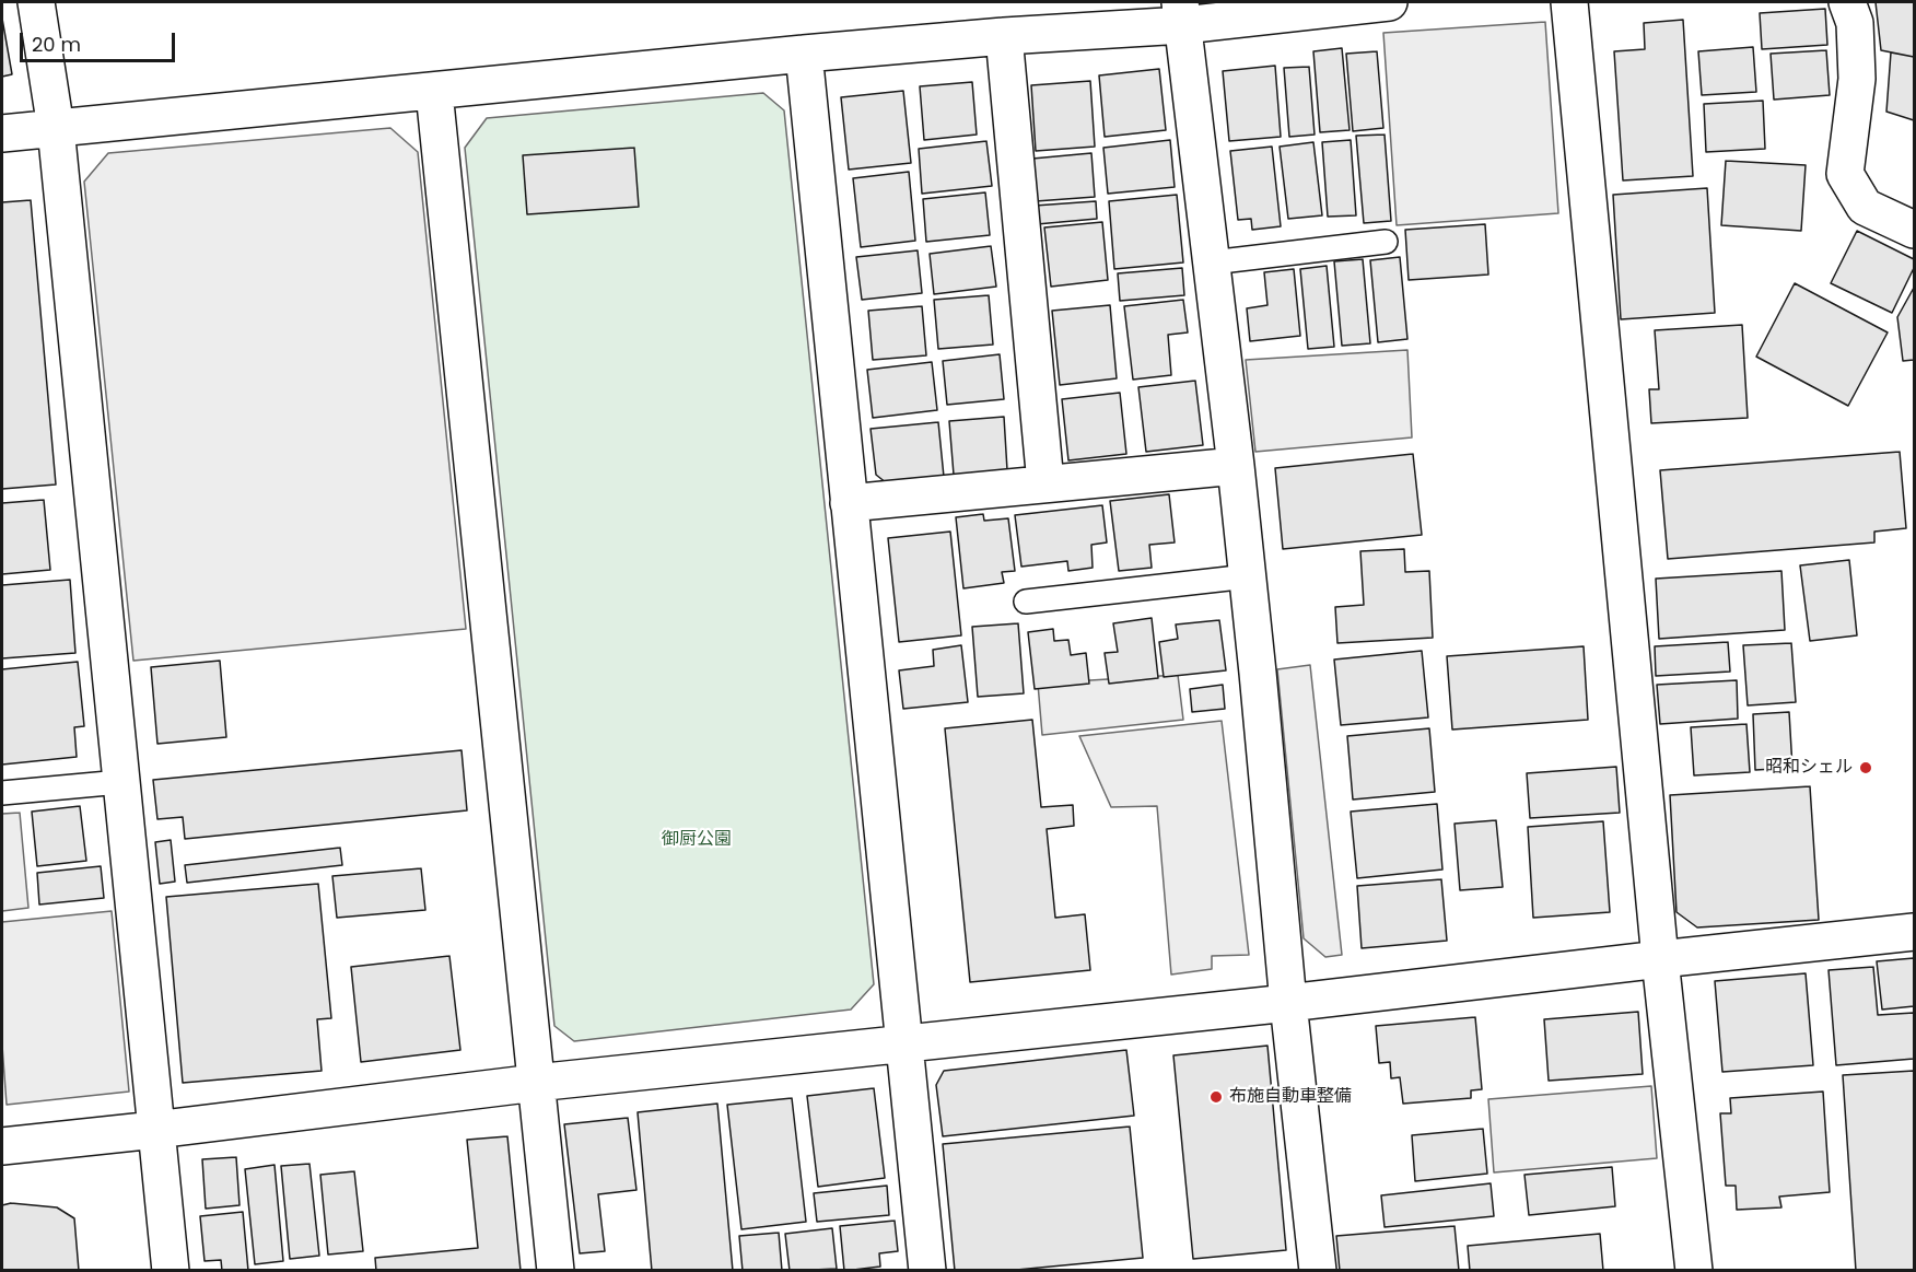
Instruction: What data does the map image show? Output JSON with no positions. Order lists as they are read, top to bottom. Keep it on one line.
{"parks":["御厨公園"],"places":["昭和シェル","布施自動車整備"],"scale_bar":"20 m"}
